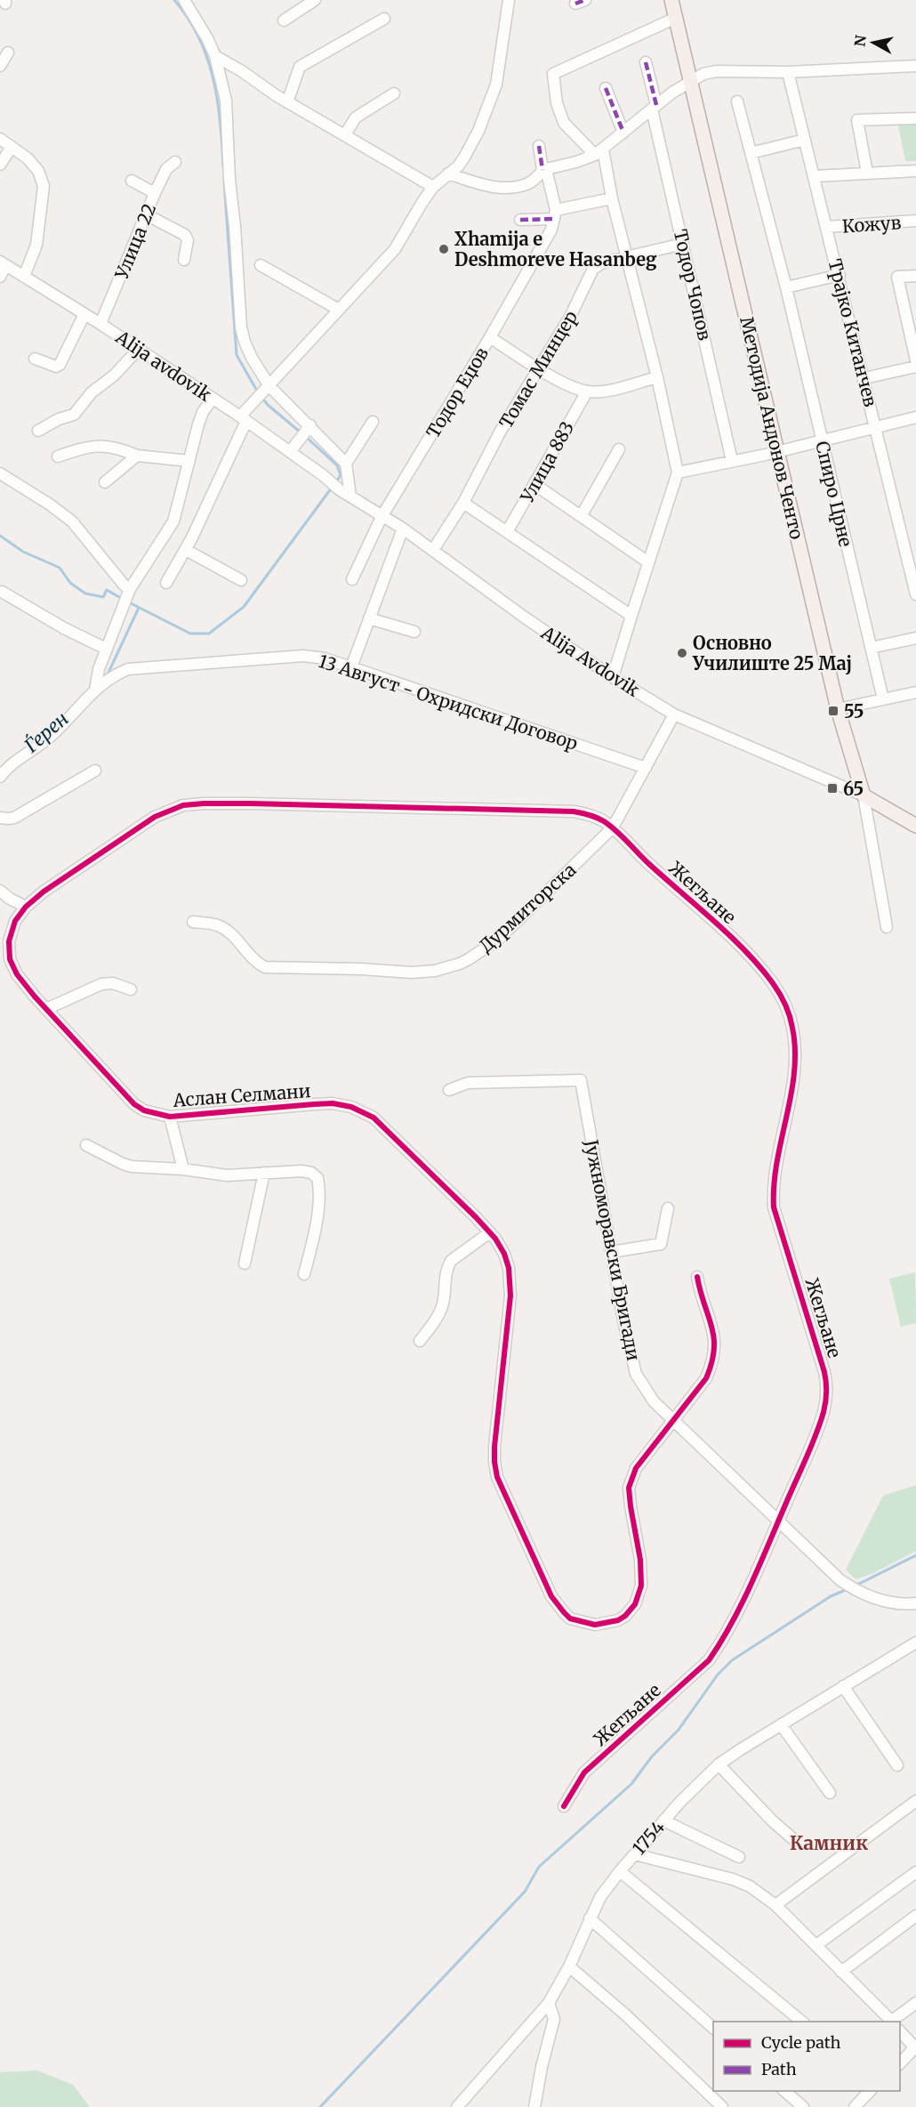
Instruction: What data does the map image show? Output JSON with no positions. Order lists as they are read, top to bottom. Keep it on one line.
{"streets":{"main road":["Методија Андонов Ченто"],"street":["Кожув","Улица 22","Тодор Чопов","Трајко Китанчев","Alija avdovik","Томас Минцер","Тодор Еџов","Улица 883","Спиро Црне","Alija Avdovik","13 Август - Охридски Договор","Жегљане","Дурмиторска","Аслан Селмани","Јужноморавски Бригади","1754"]},"crossings":[["Кожув","Трајко Китанчев"],["Улица 22","Alija avdovik"],["Тодор Чопов","Томас Минцер"],["Alija avdovik","Alija Avdovik"],["Томас Минцер","Тодор Еџов"],["Томас Минцер","Alija Avdovik"],["Тодор Еџов","Улица 883"],["Тодор Еџов","Alija Avdovik"],["Методија Андонов Ченто","Alija Avdovik"],["Alija Avdovik","Дурмиторска"],["13 Август - Охридски Договор","Дурмиторска"],["Жегљане","Дурмиторска"],["Жегљане","Аслан Селмани"],["Жегљане","Јужноморавски Бригади"],["Дурмиторска","Аслан Селмани"],["Аслан Селмани","Јужноморавски Бригади"]],"districts":["Камник"],"water":["Ѓерен"],"places":{"other":["Xhamija e Deshmoreve Hasanbeg","Основно Училиште 25 Мај"],"transit":["55","65"]},"legend":["Cycle path","Path"],"north":"left"}
